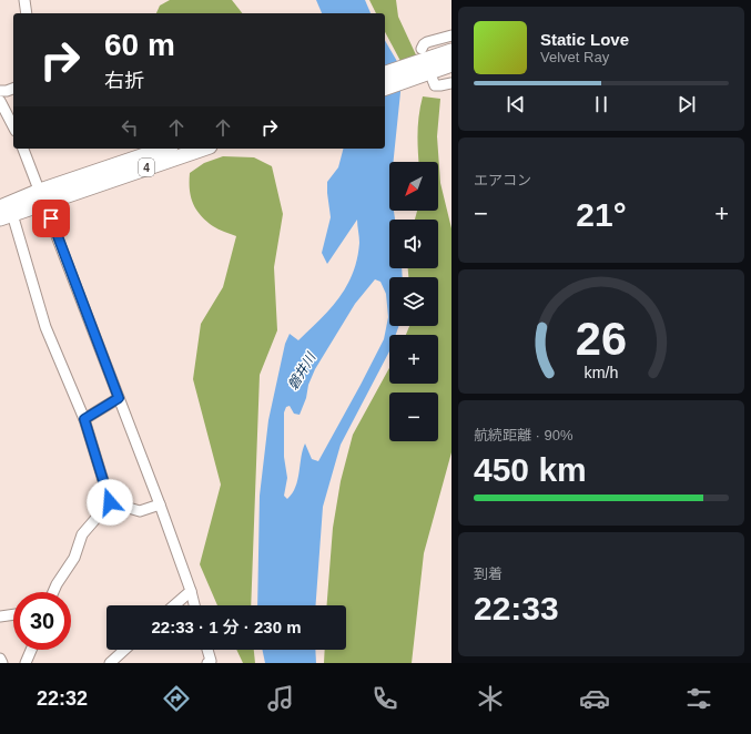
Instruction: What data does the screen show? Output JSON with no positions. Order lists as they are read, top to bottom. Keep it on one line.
{"streets":{"highway":["4"]},"water":["磐井川"],"north":"bottom left","page":{"turn":["60 m","右折"],"song":["Static Love","Velvet Ray"],"tile":["エアコン",["航続距離 · 90%","450 km"],["到着","22:33"]],"map_buttons":["+","−"],"heat":["−","21°","+"],"limit":"30","trip":"22:33 · 1 分 · 230 m","tabs":"22:32","gauge":["26","km/h"]}}
